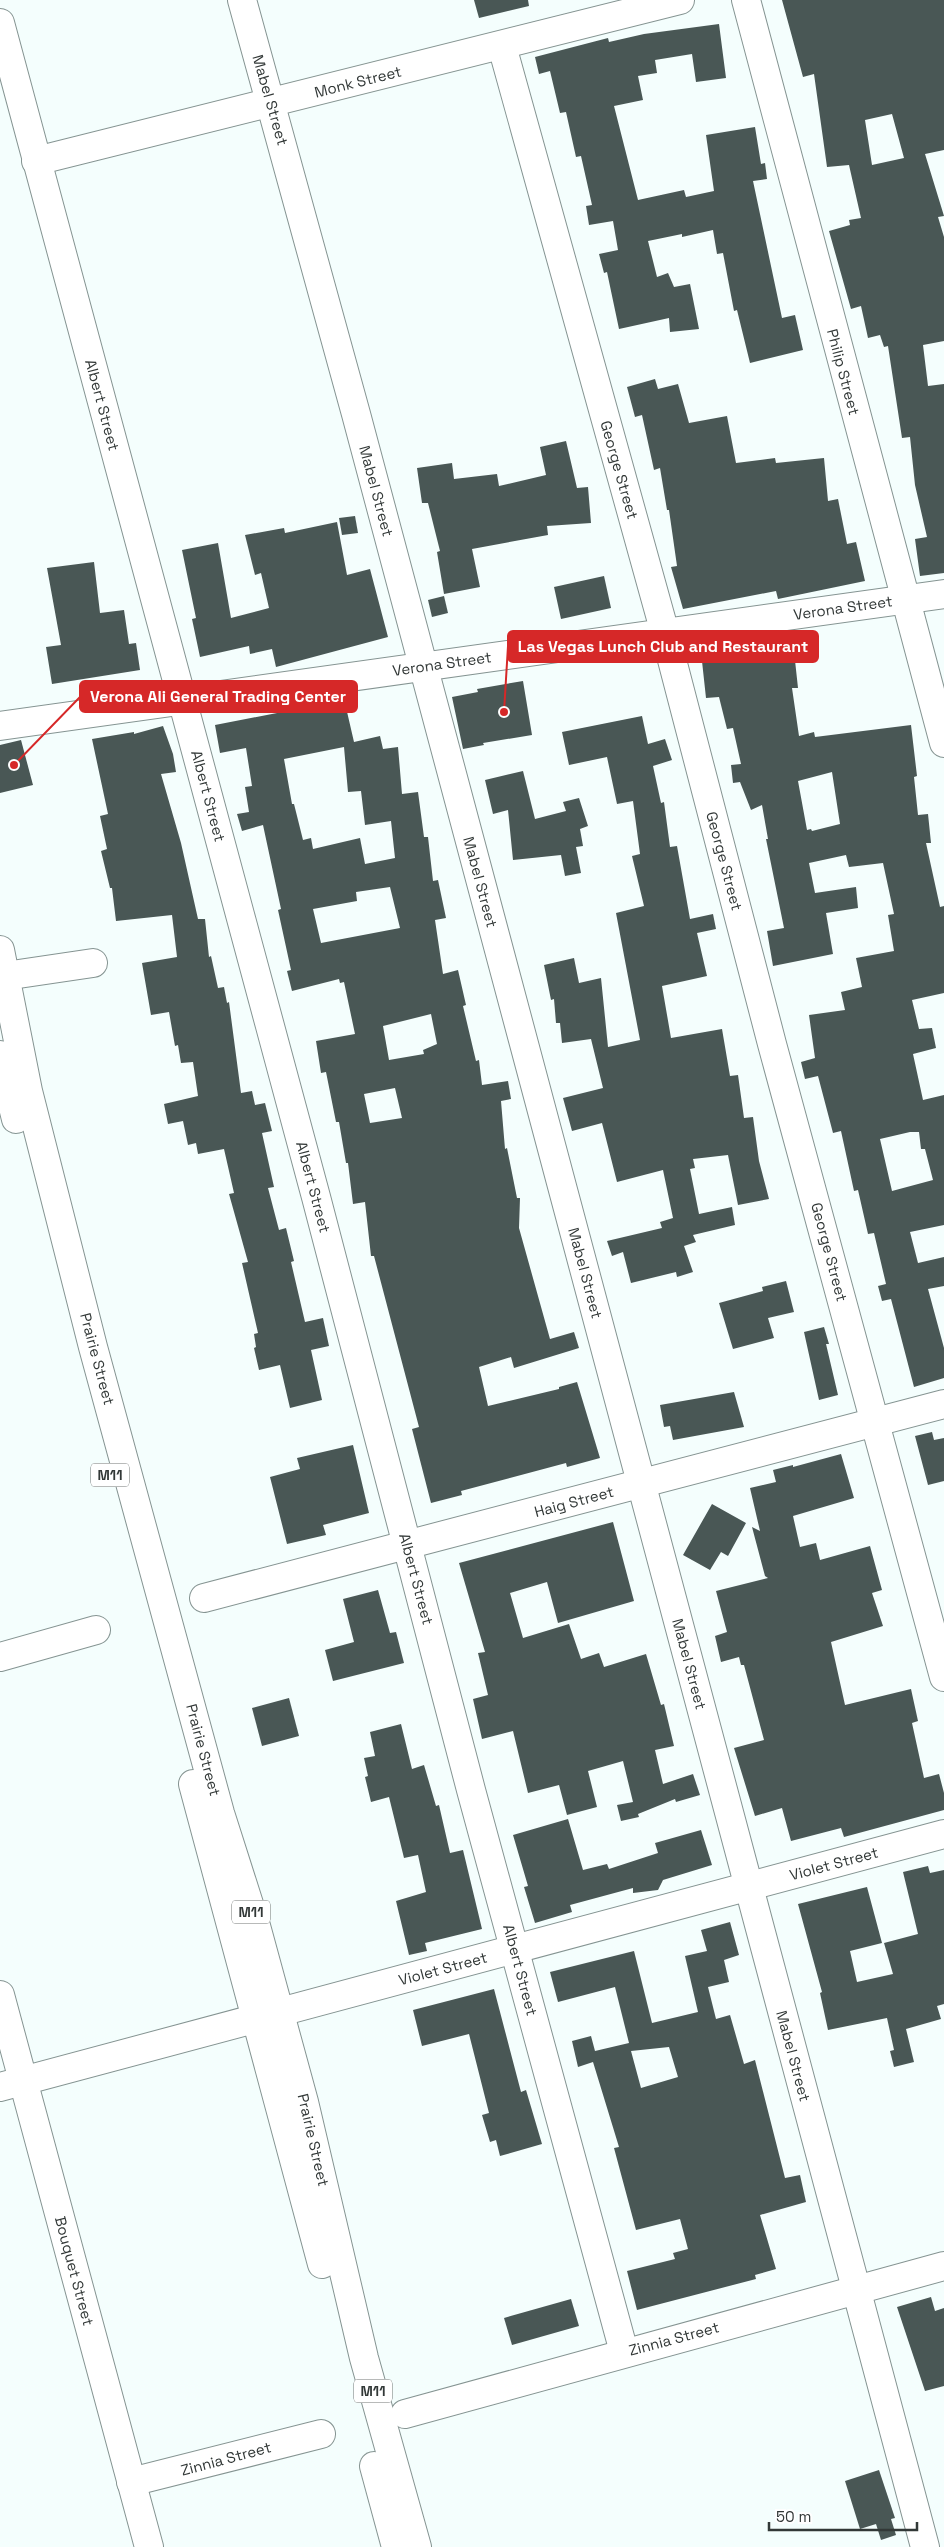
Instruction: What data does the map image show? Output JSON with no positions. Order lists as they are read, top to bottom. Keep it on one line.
{"streets":{"street":["Monk Street","Mabel Street","Philip Street","Albert Street","George Street","Verona Street","Prairie Street","M11","Haig Street","Violet Street","Bouquet Street","Zinnia Street"]},"crossings":[["Monk Street","Mabel Street"],["Monk Street","Albert Street"],["Monk Street","George Street"],["Mabel Street","Verona Street"],["Mabel Street","Haig Street"],["Mabel Street","Violet Street"],["Mabel Street","Zinnia Street"],["Philip Street","Verona Street"],["Albert Street","Verona Street"],["Albert Street","Haig Street"],["Albert Street","Violet Street"],["Albert Street","Zinnia Street"],["George Street","Verona Street"],["George Street","Haig Street"],["Prairie Street","Violet Street"],["Violet Street","Bouquet Street"],["Bouquet Street","Zinnia Street"]],"places":["Las Vegas Lunch Club and Restaurant","Verona Ali General Trading Center"],"scale_bar":"50 m"}
